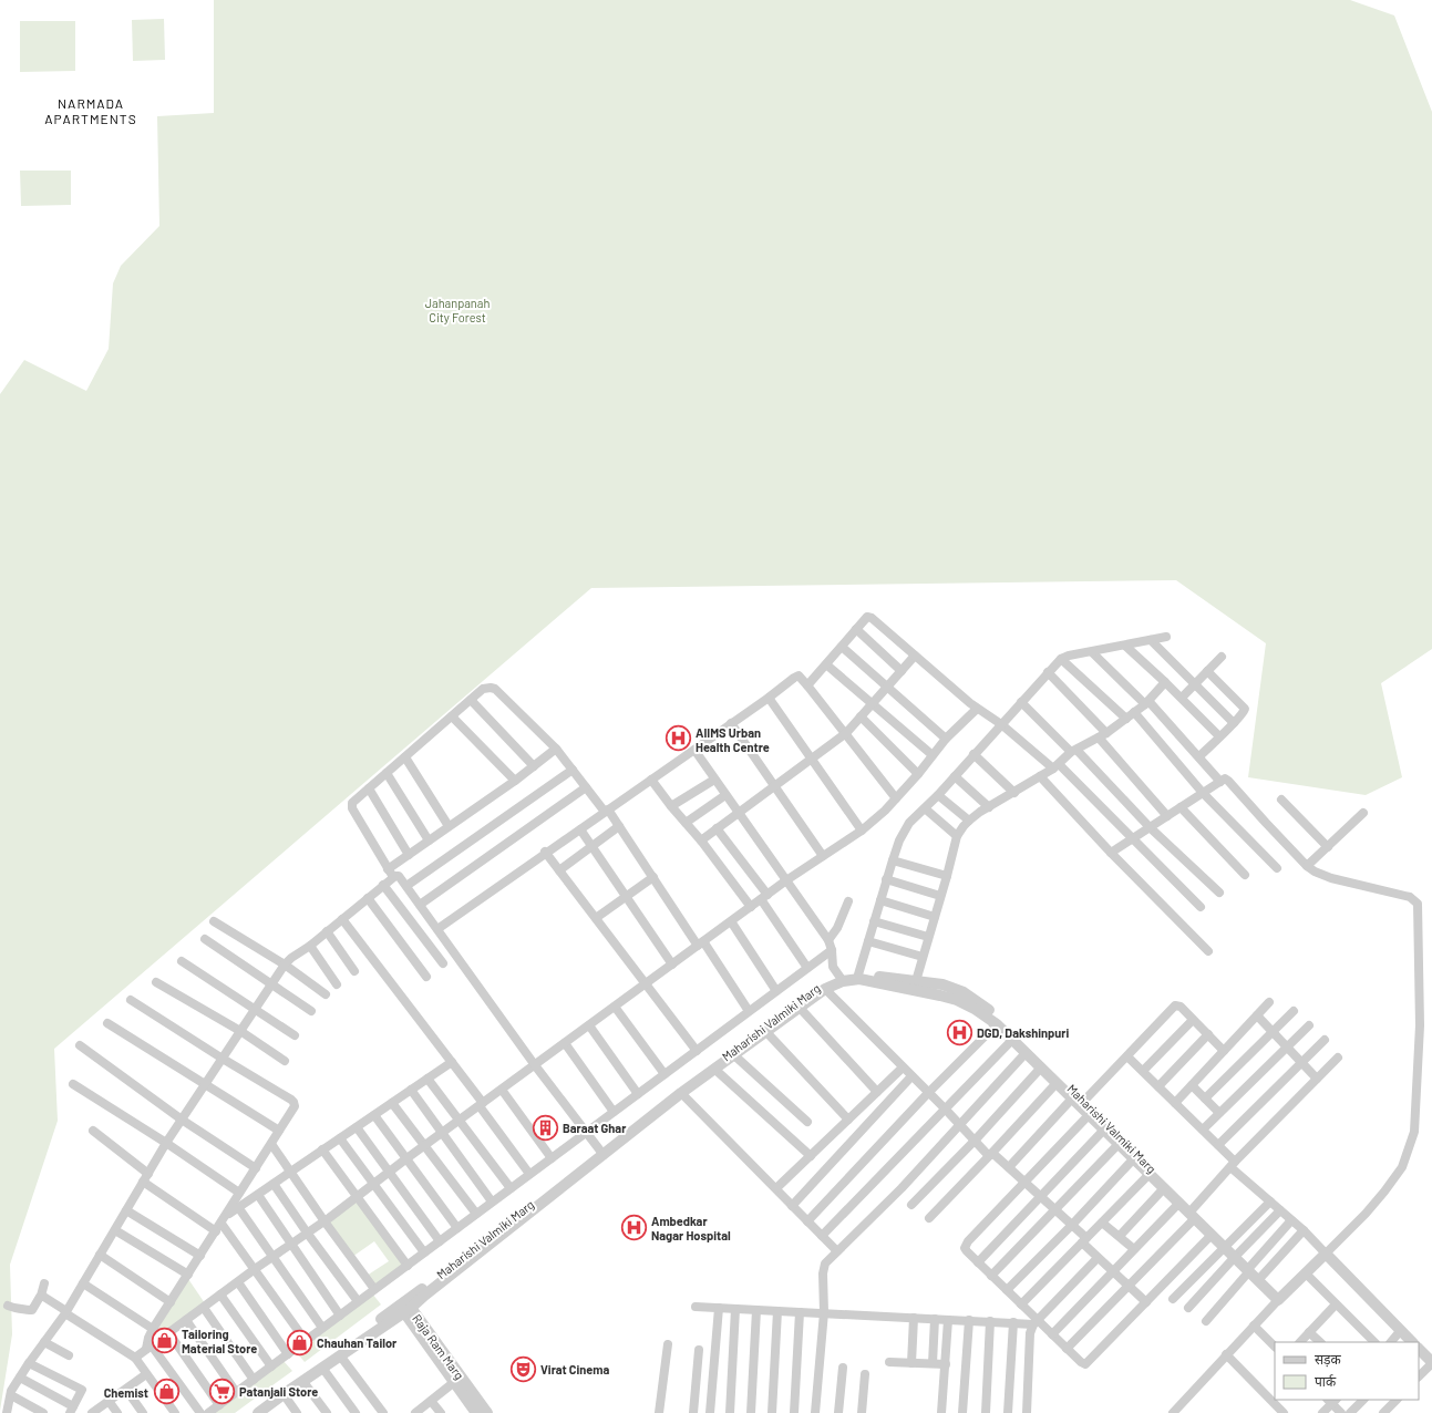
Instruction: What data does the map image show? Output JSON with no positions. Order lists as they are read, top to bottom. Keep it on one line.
{"streets":{"street":["Maharishi Valmiki Marg","Raja Ram Marg"]},"crossings":[["Maharishi Valmiki Marg","Raja Ram Marg"]],"districts":["NARMADA APARTMENTS"],"parks":["Jahanpanah City Forest"],"places":{"hospital":["AIIMS Urban Health Centre","DGD, Dakshinpuri","Ambedkar Nagar Hospital"],"building":["Baraat Ghar"],"shop":["Tailoring Material Store","Chauhan Tailor","Chemist"],"theatre":["Virat Cinema"],"supermarket":["Patanjali Store"]},"legend":["सड़क","पार्क"]}
